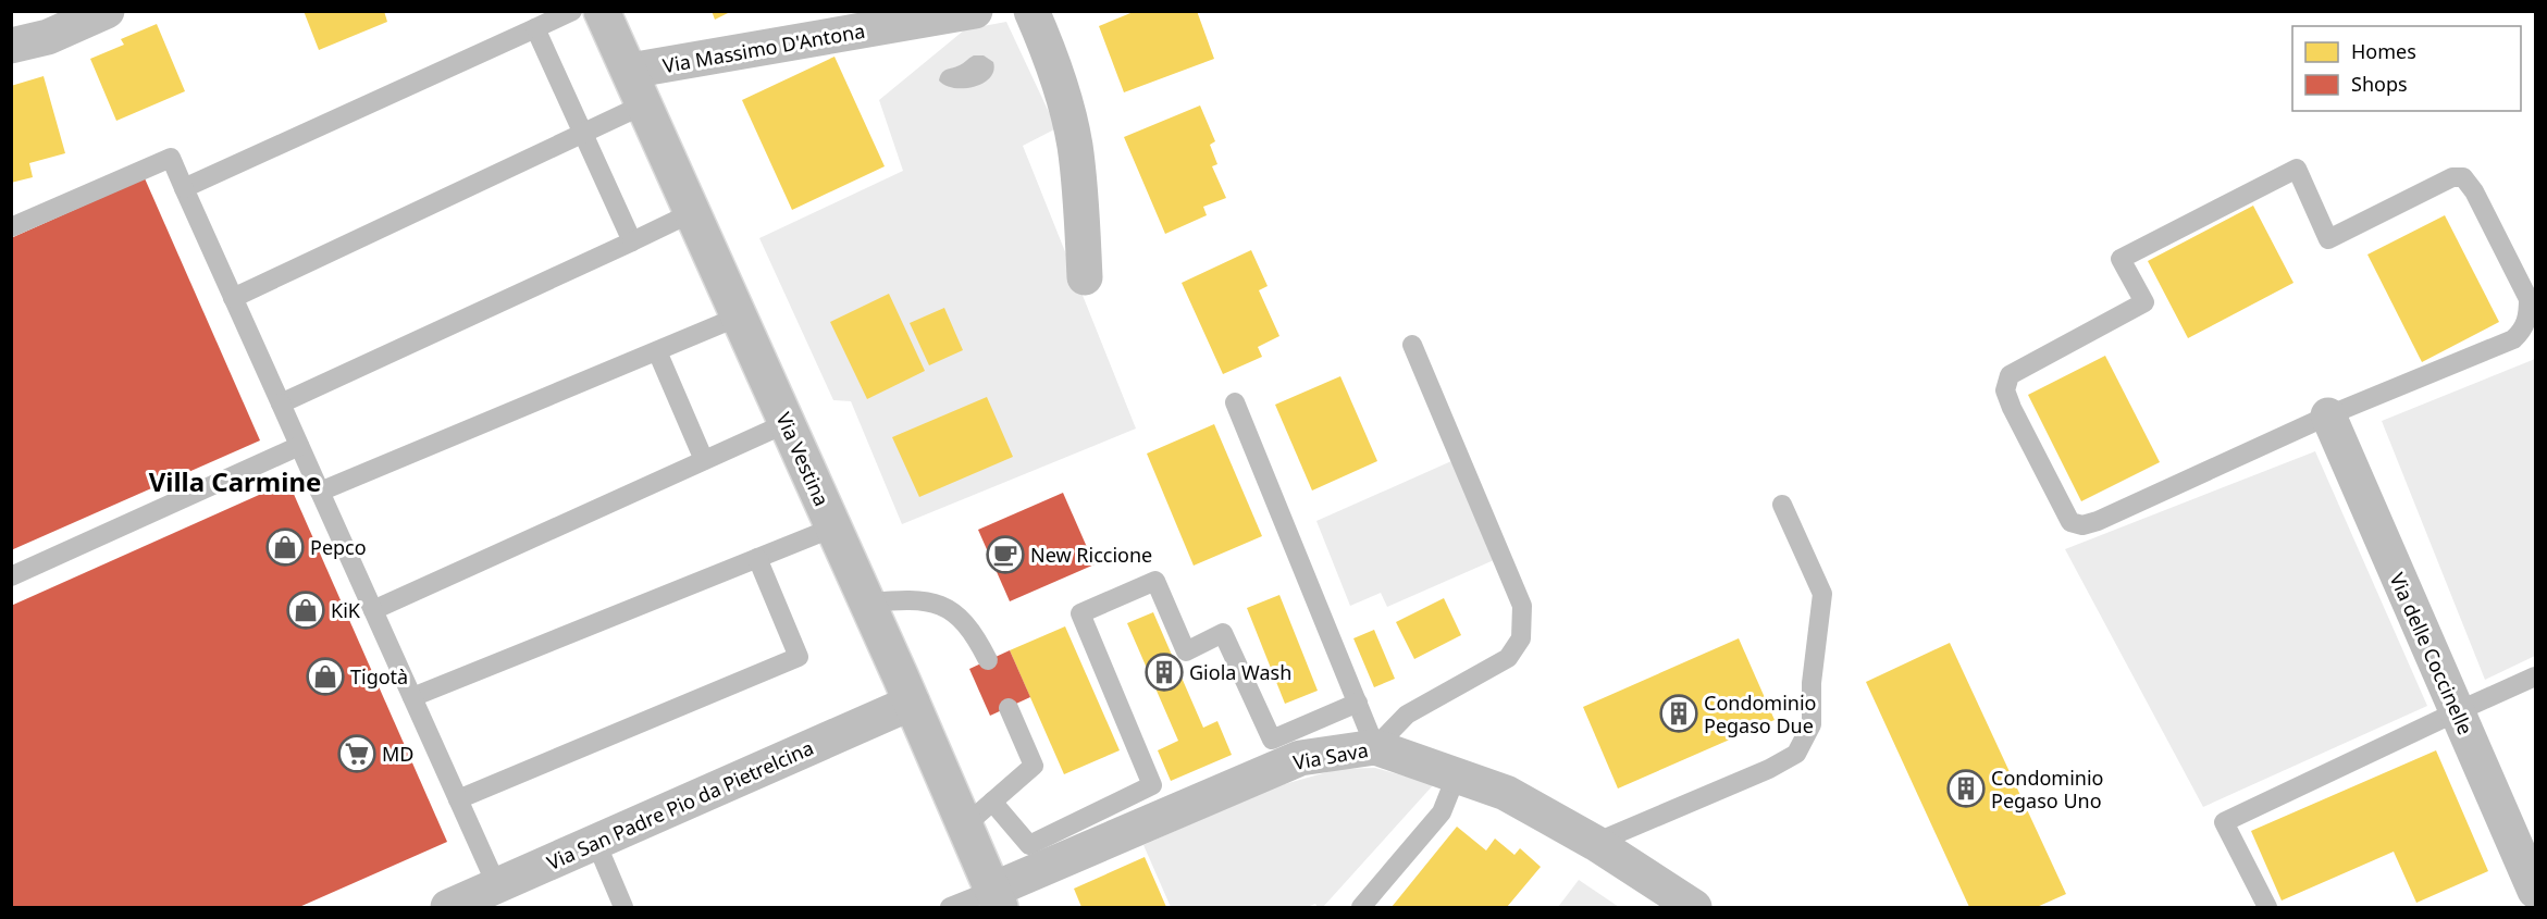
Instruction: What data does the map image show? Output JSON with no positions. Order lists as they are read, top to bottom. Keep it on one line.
{"streets":{"street":["Via Massimo D'Antona","Via Vestina","Via delle Coccinelle","Via Sava","Via San Padre Pio da Pietrelcina"]},"crossings":[["Via Massimo D'Antona","Via Vestina"],["Via Vestina","Via Sava"],["Via Vestina","Via San Padre Pio da Pietrelcina"]],"districts":["Villa Carmine"],"places":{"shop":["Pepco","KiK","Tigotà"],"cafe":["New Riccione"],"building":["Giola Wash","Condominio Pegaso Due","Condominio Pegaso Uno"],"supermarket":["MD"]},"legend":["Homes","Shops"]}
